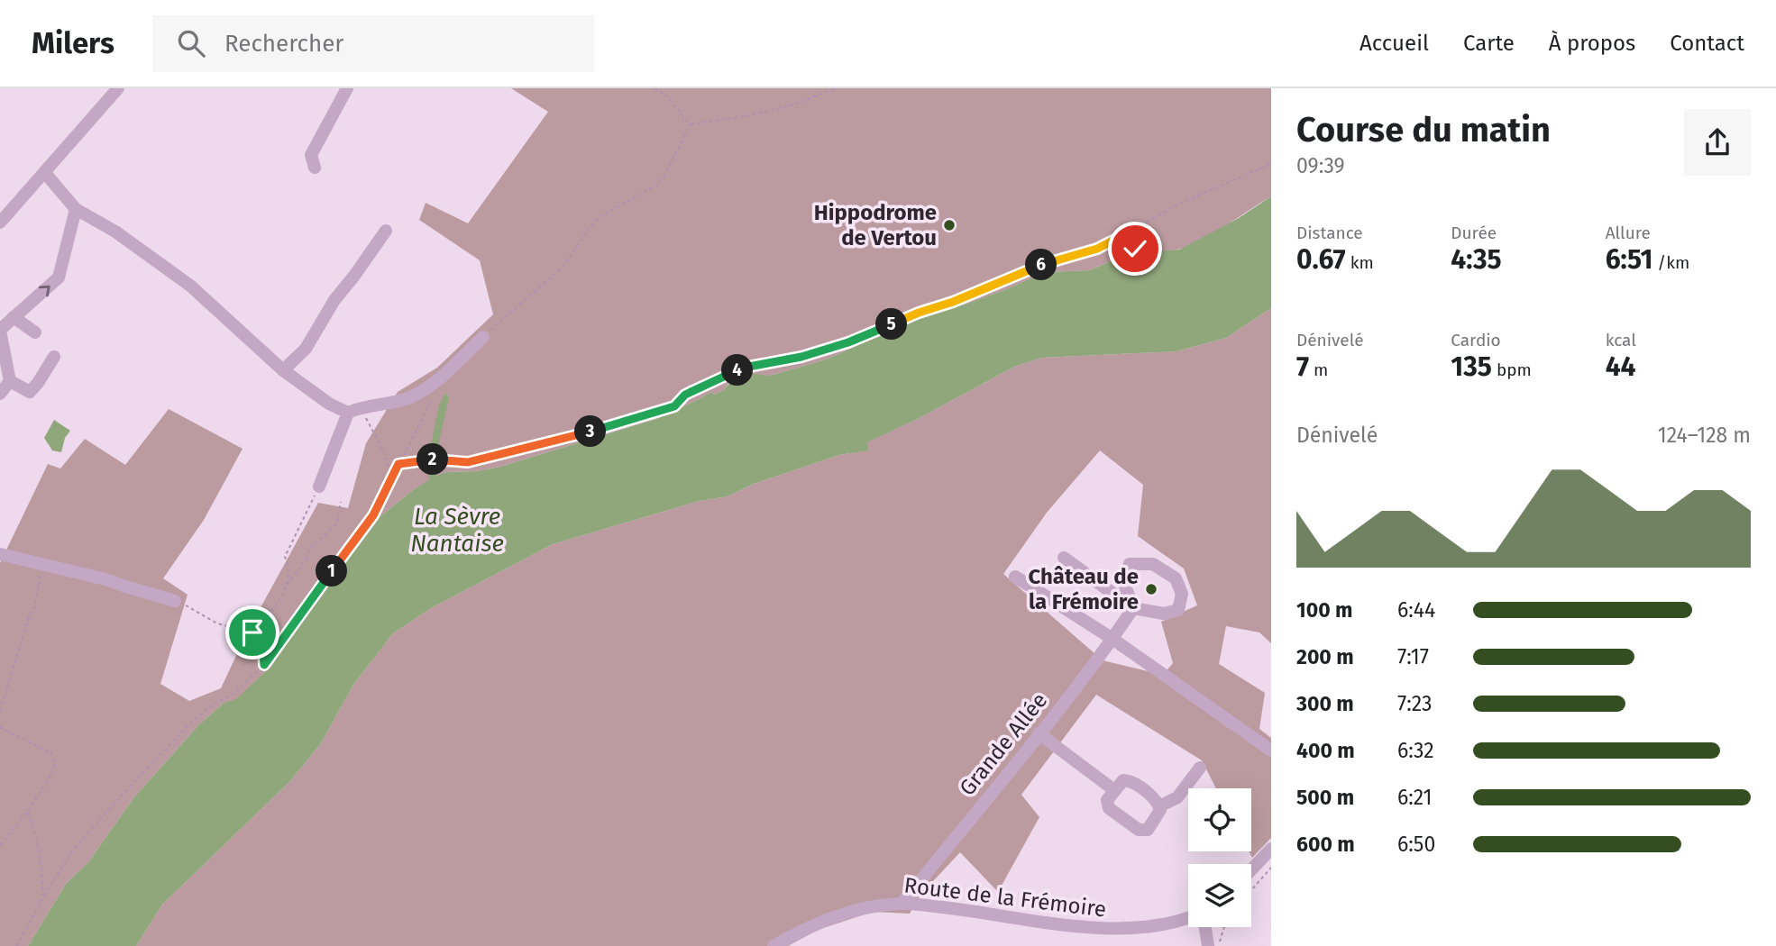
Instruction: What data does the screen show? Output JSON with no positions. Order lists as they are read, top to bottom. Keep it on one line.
{"streets":{"street":["Grande Allée","Route de la Frémoire"]},"crossings":[["Grande Allée","Route de la Frémoire"]],"water":["La Sèvre Nantaise"],"places":["Hippodrome de Vertou","Château de la Frémoire"],"page":{"header":"Milers","search":"Rechercher","nav":["Accueil","Carte","À propos","Contact"],"heading":["Course du matin","09:39"],"stats":[["Distance","0.67 km"],["Durée","4:35"],["Allure","6:51 /km"],["Dénivelé","7 m"],["Cardio","135 bpm"],["kcal","44"]],"pins":["6","5","4","3","2","1"],"chart":["Dénivelé","124–128 m"],"list":[{"name":"100 m","note":"6:44"},{"name":"200 m","note":"7:17"},{"name":"300 m","note":"7:23"},{"name":"400 m","note":"6:32"},{"name":"500 m","note":"6:21"},{"name":"600 m","note":"6:50"}]}}
